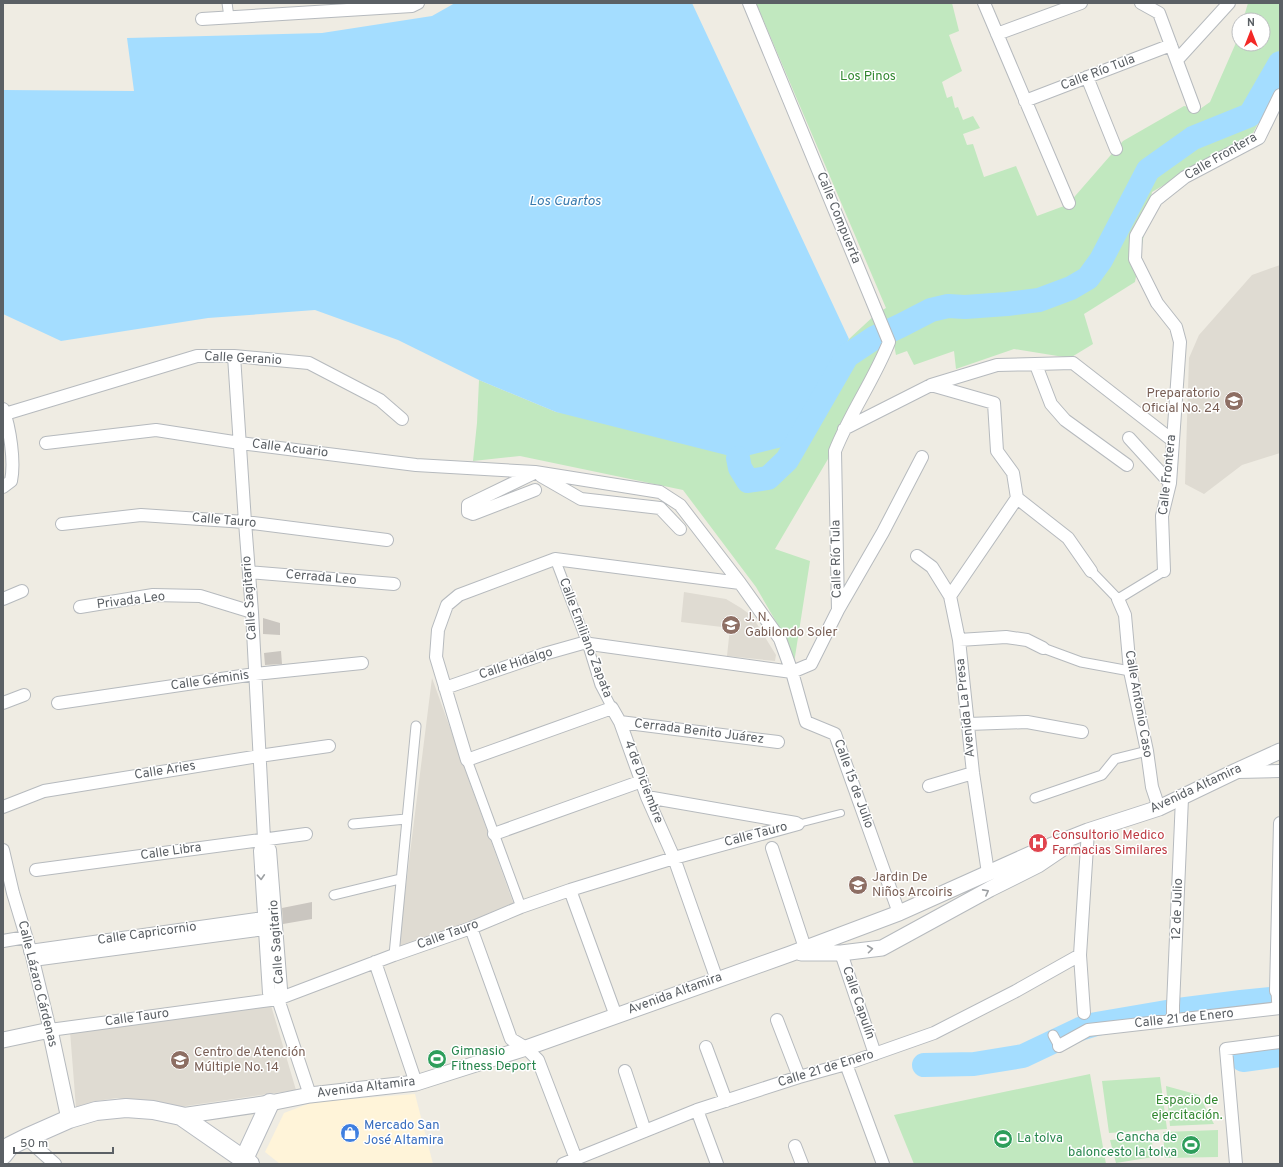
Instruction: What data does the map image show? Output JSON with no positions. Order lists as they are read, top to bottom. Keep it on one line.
{"streets":{"main road":["Avenida Altamira"],"street":["Calle Río Tula","Calle Frontera","Calle Compuerta","Calle Geranio","Calle Acuario","Calle Tauro","Cerrada Leo","Calle Sagitario","Privada Leo","Calle Emiliano Zapata","Calle Hidalgo","Calle Géminis","Calle Antonio Caso","Avenida La Presa","Cerrada Benito Juárez","Calle Aries","4 de Diciembre","Calle 15 de Julio","Calle Libra","12 de Julio","Calle Capricornio","Calle Lázaro Cárdenas","Calle Capulín","Calle 21 de Enero"]},"crossings":[["Calle Río Tula","Calle Compuerta"],["Calle Río Tula","Calle Acuario"],["Calle Río Tula","Calle 15 de Julio"],["Calle Frontera","Calle Antonio Caso"],["Calle Geranio","Calle Sagitario"],["Calle Acuario","Calle Sagitario"],["Calle Acuario","Calle 15 de Julio"],["Calle Tauro","Calle Sagitario"],["Calle Tauro","4 de Diciembre"],["Calle Tauro","Calle Lázaro Cárdenas"],["Cerrada Leo","Calle Sagitario"],["Calle Sagitario","Privada Leo"],["Calle Sagitario","Calle Géminis"],["Calle Sagitario","Calle Aries"],["Calle Sagitario","Calle Libra"],["Calle Sagitario","Calle Capricornio"],["Calle Emiliano Zapata","Calle Hidalgo"],["Calle Emiliano Zapata","4 de Diciembre"],["Calle Antonio Caso","Avenida Altamira"],["Avenida La Presa","Avenida Altamira"],["Cerrada Benito Juárez","4 de Diciembre"],["4 de Diciembre","Avenida Altamira"],["Calle 15 de Julio","Avenida Altamira"],["Avenida Altamira","12 de Julio"],["Avenida Altamira","Calle Lázaro Cárdenas"],["Avenida Altamira","Calle Capulín"],["12 de Julio","Calle 21 de Enero"],["Calle Capricornio","Calle Lázaro Cárdenas"],["Calle Capulín","Calle 21 de Enero"]],"water":["Los Cuartos"],"parks":["Los Pinos","Espacio de ejercitación."],"places":{"school or university":["Preparatorio Oficial No. 24","J. N. Gabilondo Soler","Jardin De Niños Arcoiris","Centro de Atención Múltiple No. 14"],"hospital":["Consultorio Medico Farmacias Similares"],"sports":["Gimnasio Fitness Deport","La tolva","Cancha de baloncesto la tolva"],"shop":["Mercado San José Altamira"]},"scale_bar":"50 m","north":"top"}
